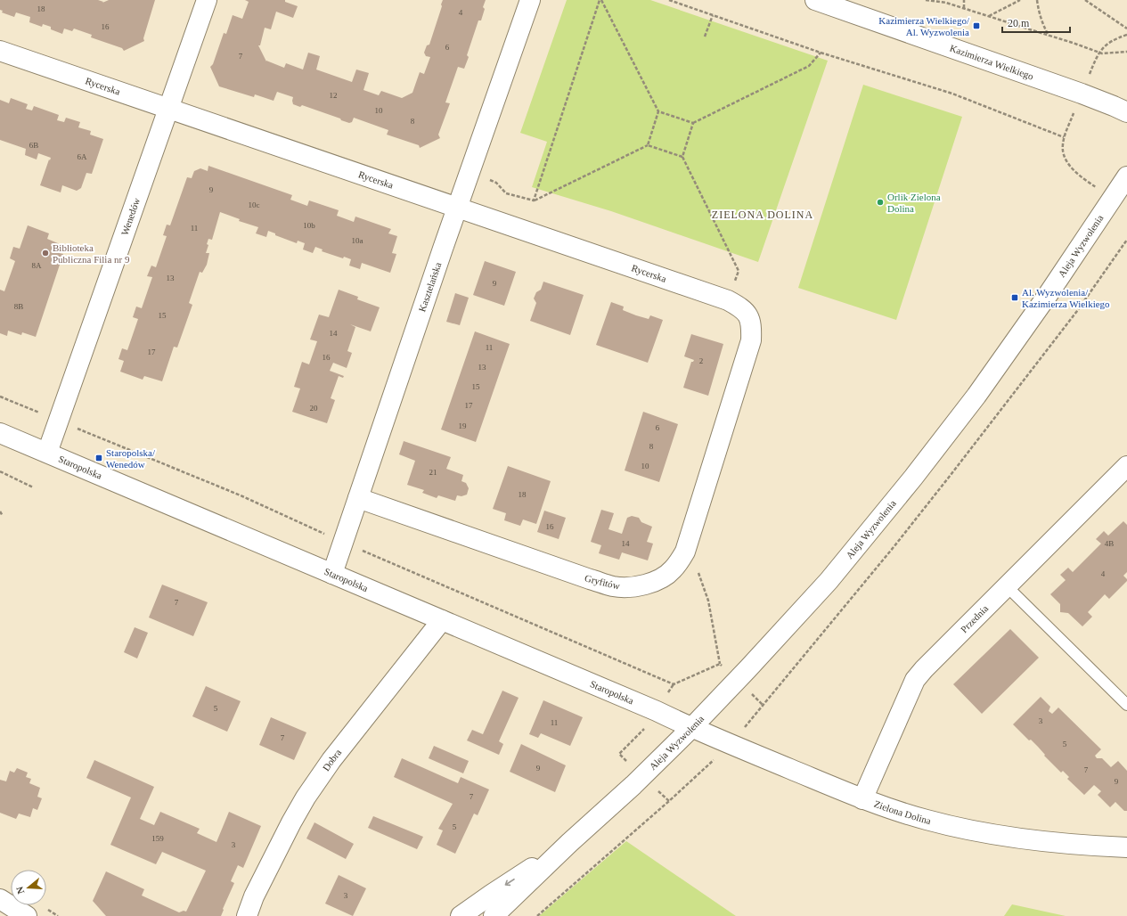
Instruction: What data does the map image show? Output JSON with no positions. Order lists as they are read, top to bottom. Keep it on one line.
{"streets":{"street":["Kazimierza Wielkiego","Rycerska","Wenedów","Aleja Wyzwolenia","Kasztelańska","Staropolska","Gryfitów","Przednia","Dobra","Zielona Dolina"]},"crossings":[["Rycerska","Wenedów"],["Rycerska","Kasztelańska"],["Rycerska","Gryfitów"],["Wenedów","Staropolska"],["Aleja Wyzwolenia","Staropolska"],["Aleja Wyzwolenia","Zielona Dolina"],["Kasztelańska","Staropolska"],["Kasztelańska","Gryfitów"],["Staropolska","Dobra"],["Staropolska","Zielona Dolina"],["Przednia","Zielona Dolina"]],"districts":["ZIELONA DOLINA"],"places":{"transit":["Kazimierza Wielkiego/ Al. Wyzwolenia","Al. Wyzwolenia/ Kazimierza Wielkiego","Staropolska/ Wenedów"],"other":["Orlik Zielona Dolina","Biblioteka Publiczna Filia nr 9"]},"house_numbers":["18","4","16","6","7","12","10","8","6B","6A","9","10c","10b","11","10a","8A","13","9","8B","15","14","11","17","16","2","13","15","17","20","19","6","8","10","21","18","16","14","4B","4","7","5","3","11","7","5","9","7","9","7","5","159","3","3"],"scale_bar":"20 m","north":"left"}
